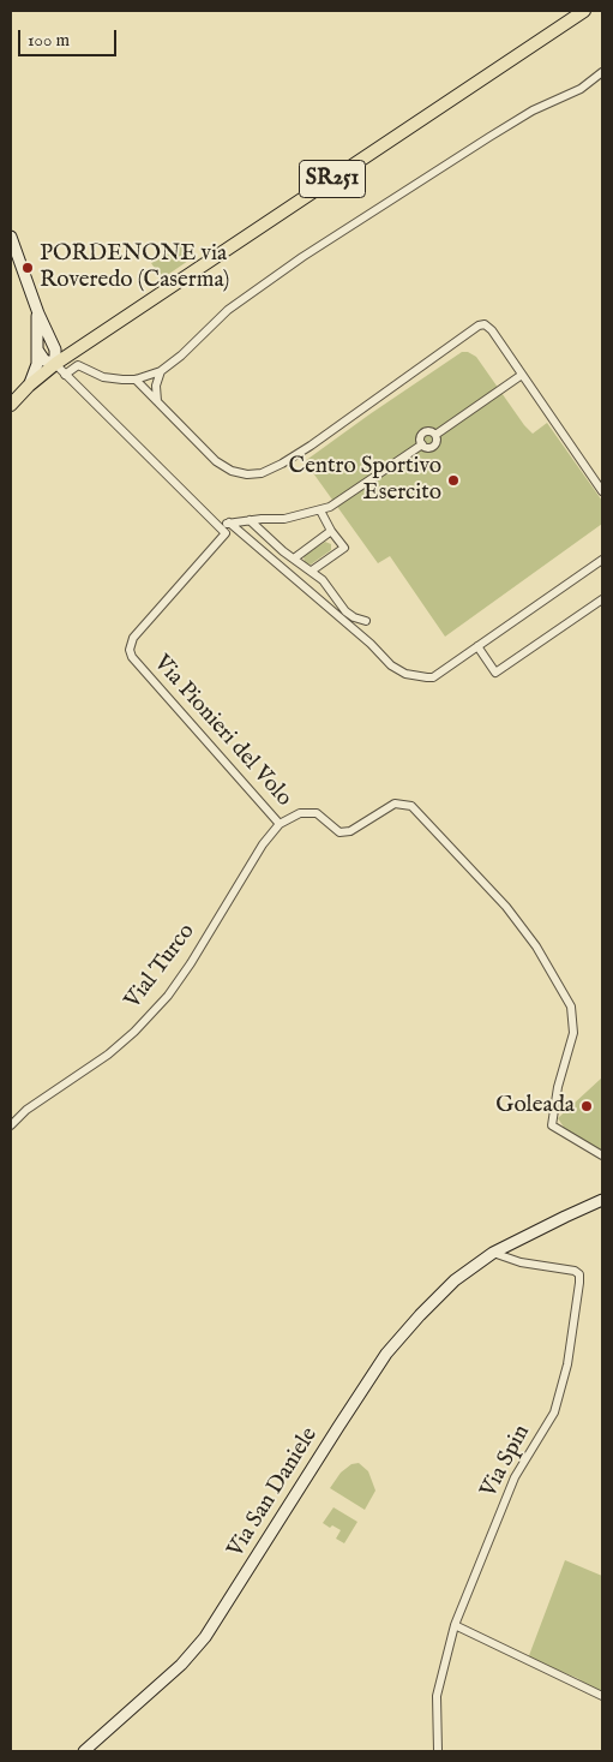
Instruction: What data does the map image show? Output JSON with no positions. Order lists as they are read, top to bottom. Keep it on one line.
{"streets":{"main road":["SR251"],"street":["Via Pionieri del Volo","Vial Turco","Via Spin","Via San Daniele"]},"crossings":[["Via Pionieri del Volo","Vial Turco"],["Via Spin","Via San Daniele"]],"places":["PORDENONE via Roveredo (Caserma)","Centro Sportivo Esercito","Goleada"],"scale_bar":"100 m"}
